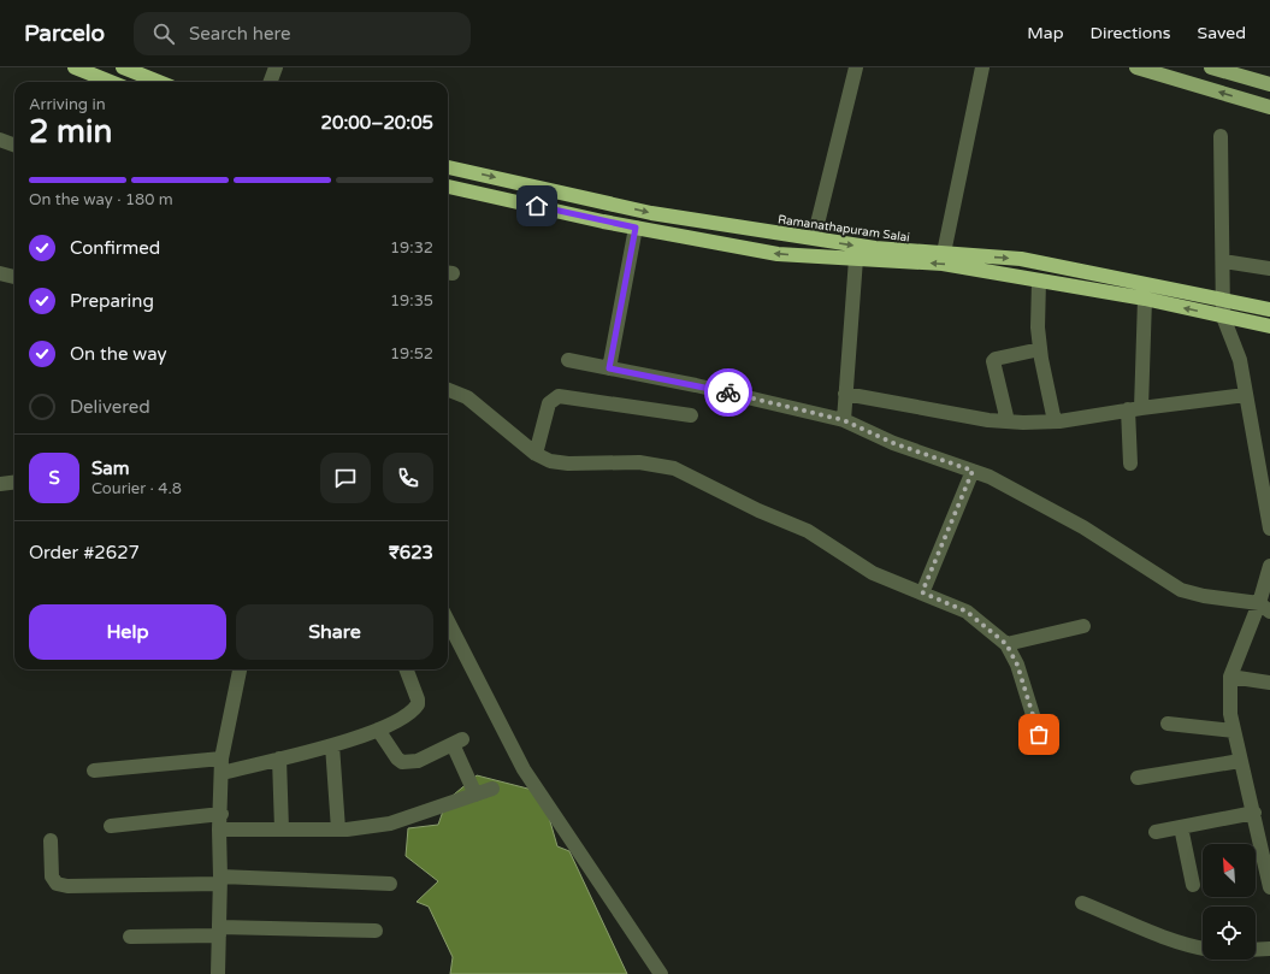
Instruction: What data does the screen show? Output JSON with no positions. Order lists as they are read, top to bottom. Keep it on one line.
{"streets":{"highway":["Ramanathapuram Salai"]},"north":"top left","page":{"header":"Parcelo","search":"Search here","nav":["Map","Directions","Saved"],"heading":["2 min","Arriving in","20:00–20:05"],"panel":["Sam","Courier · 4.8","Order #2627","₹623"],"bar":"On the way · 180 m","list":[["Confirmed","19:32"],["Preparing","19:35"],["On the way","19:52"],"Delivered"],"round":"S","buttons":["Help","Share"]}}
